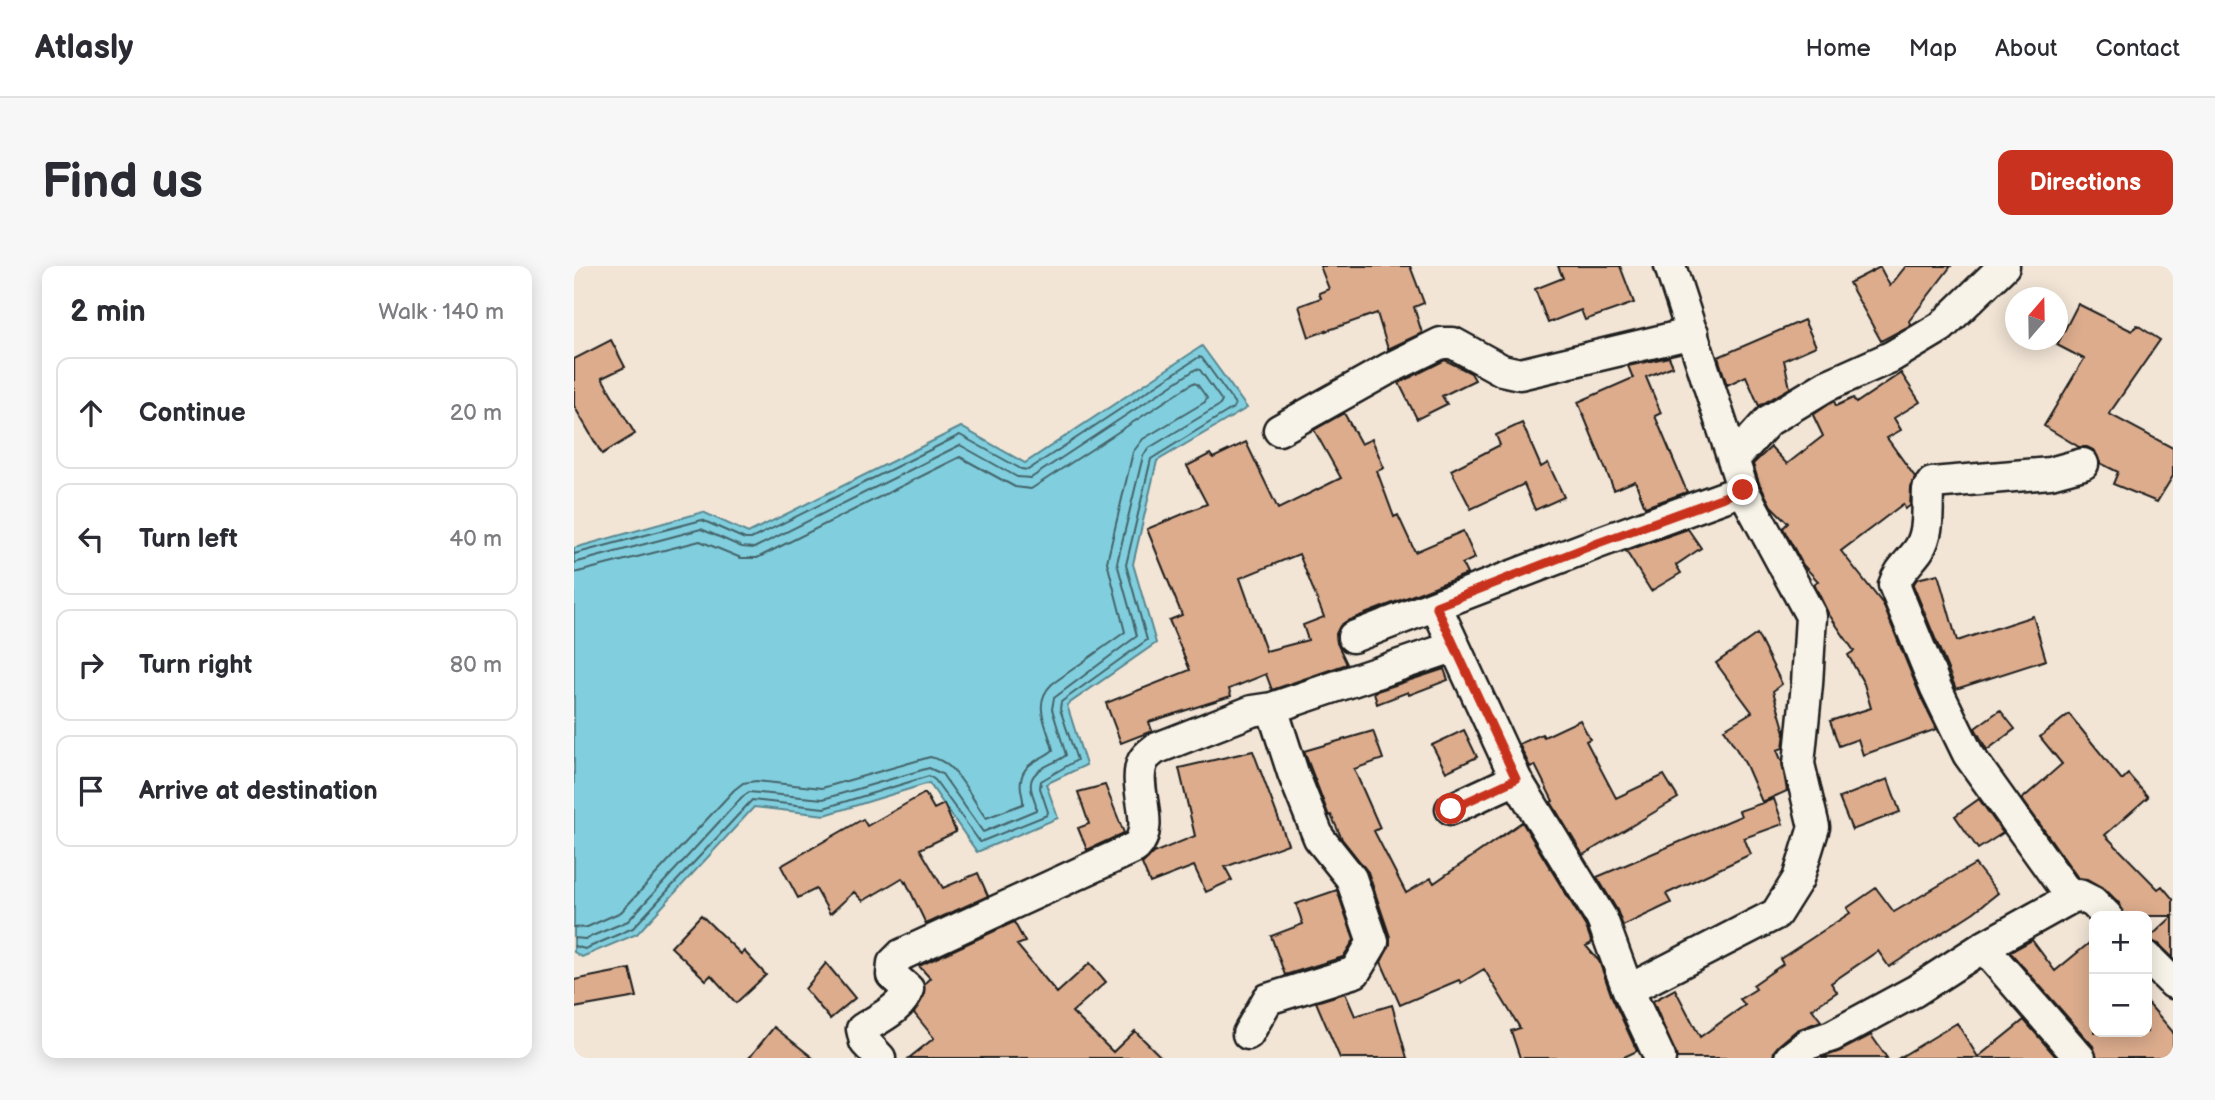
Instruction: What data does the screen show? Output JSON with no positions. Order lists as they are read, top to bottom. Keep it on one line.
{"north":"top","page":{"header":"Atlasly","nav":["Home","Map","About","Contact"],"buttons":"Directions","title":"Find us","heading":["2 min","Walk · 140 m"],"list":[["Continue","20 m"],["Turn left","40 m"],["Turn right","80 m"],"Arrive at destination"],"map_buttons":["+","−"]}}
